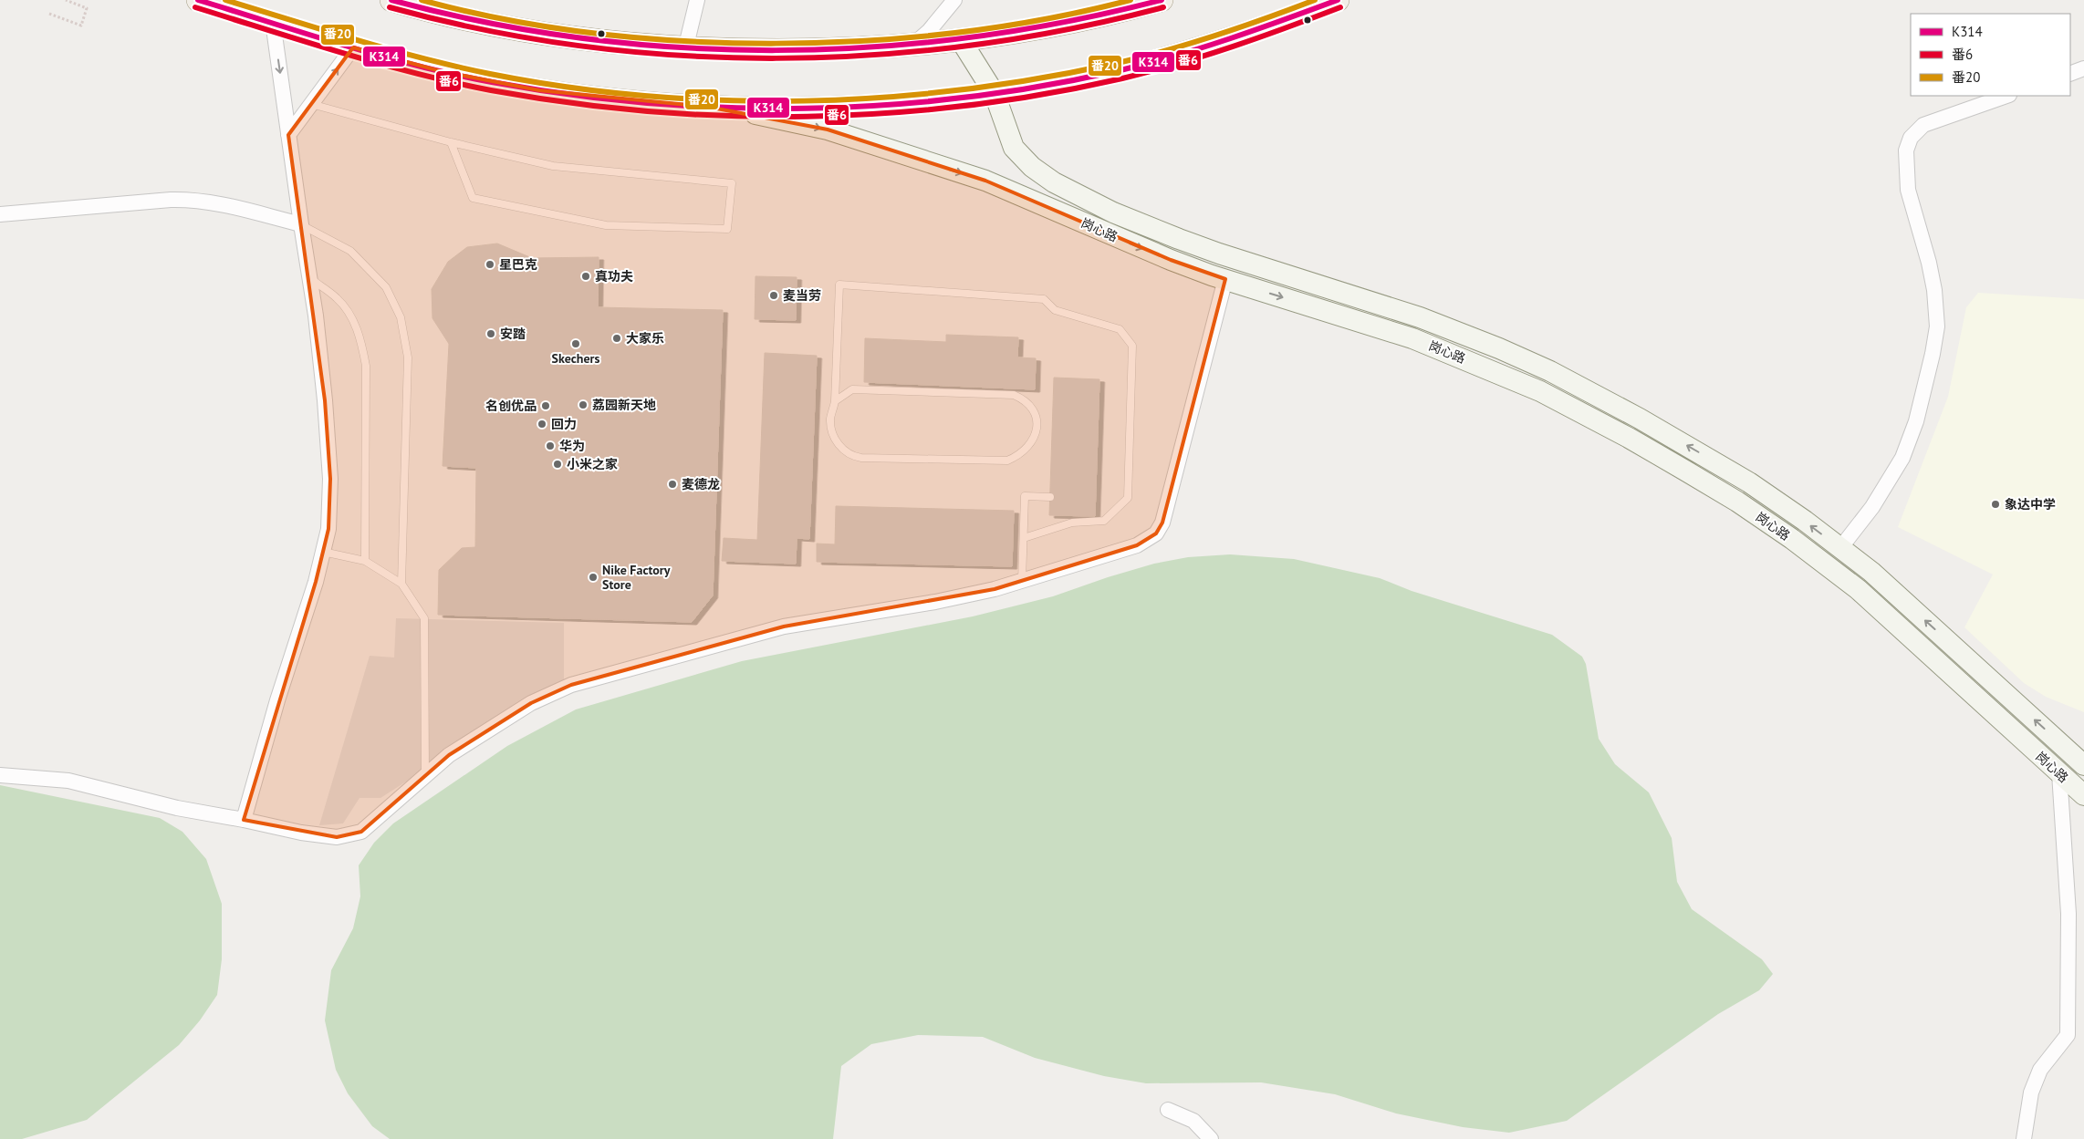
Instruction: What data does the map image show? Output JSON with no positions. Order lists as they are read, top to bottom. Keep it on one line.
{"streets":{"street":["岗心路"]},"places":["星巴克","真功夫","麦当劳","安踏","大家乐","Skechers","荔园新天地","名创优品","回力","华为","小米之家","麦德龙","象达中学","Nike Factory Store"],"lines":["transit line K314","transit line 番20","transit line 番6"],"legend":["K314","番6","番20"]}
